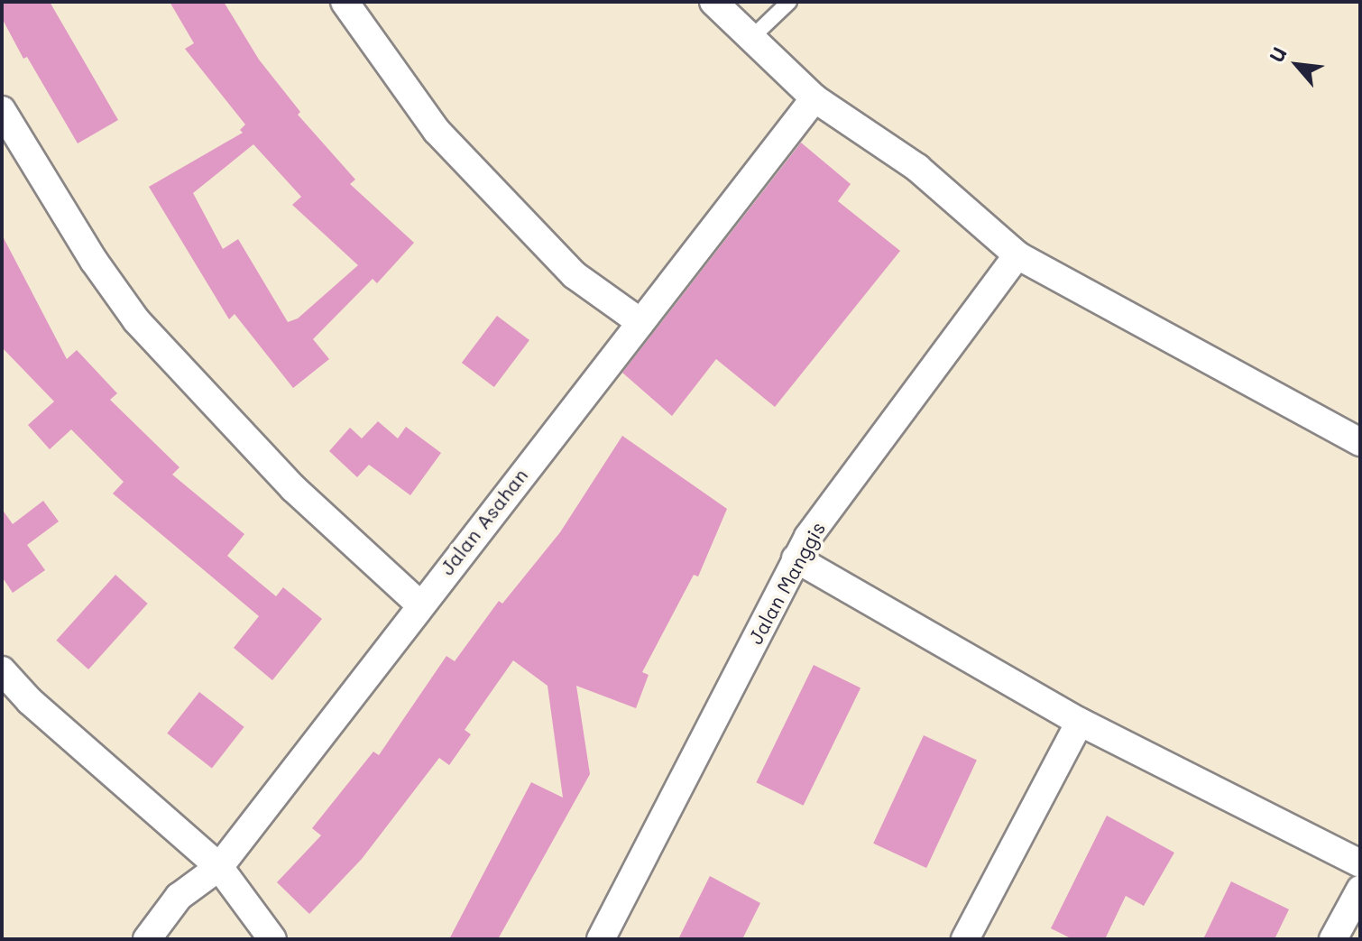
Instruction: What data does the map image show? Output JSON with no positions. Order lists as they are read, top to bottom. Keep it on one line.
{"streets":{"street":["Jalan Asahan","Jalan Manggis"]},"north":"top left"}
